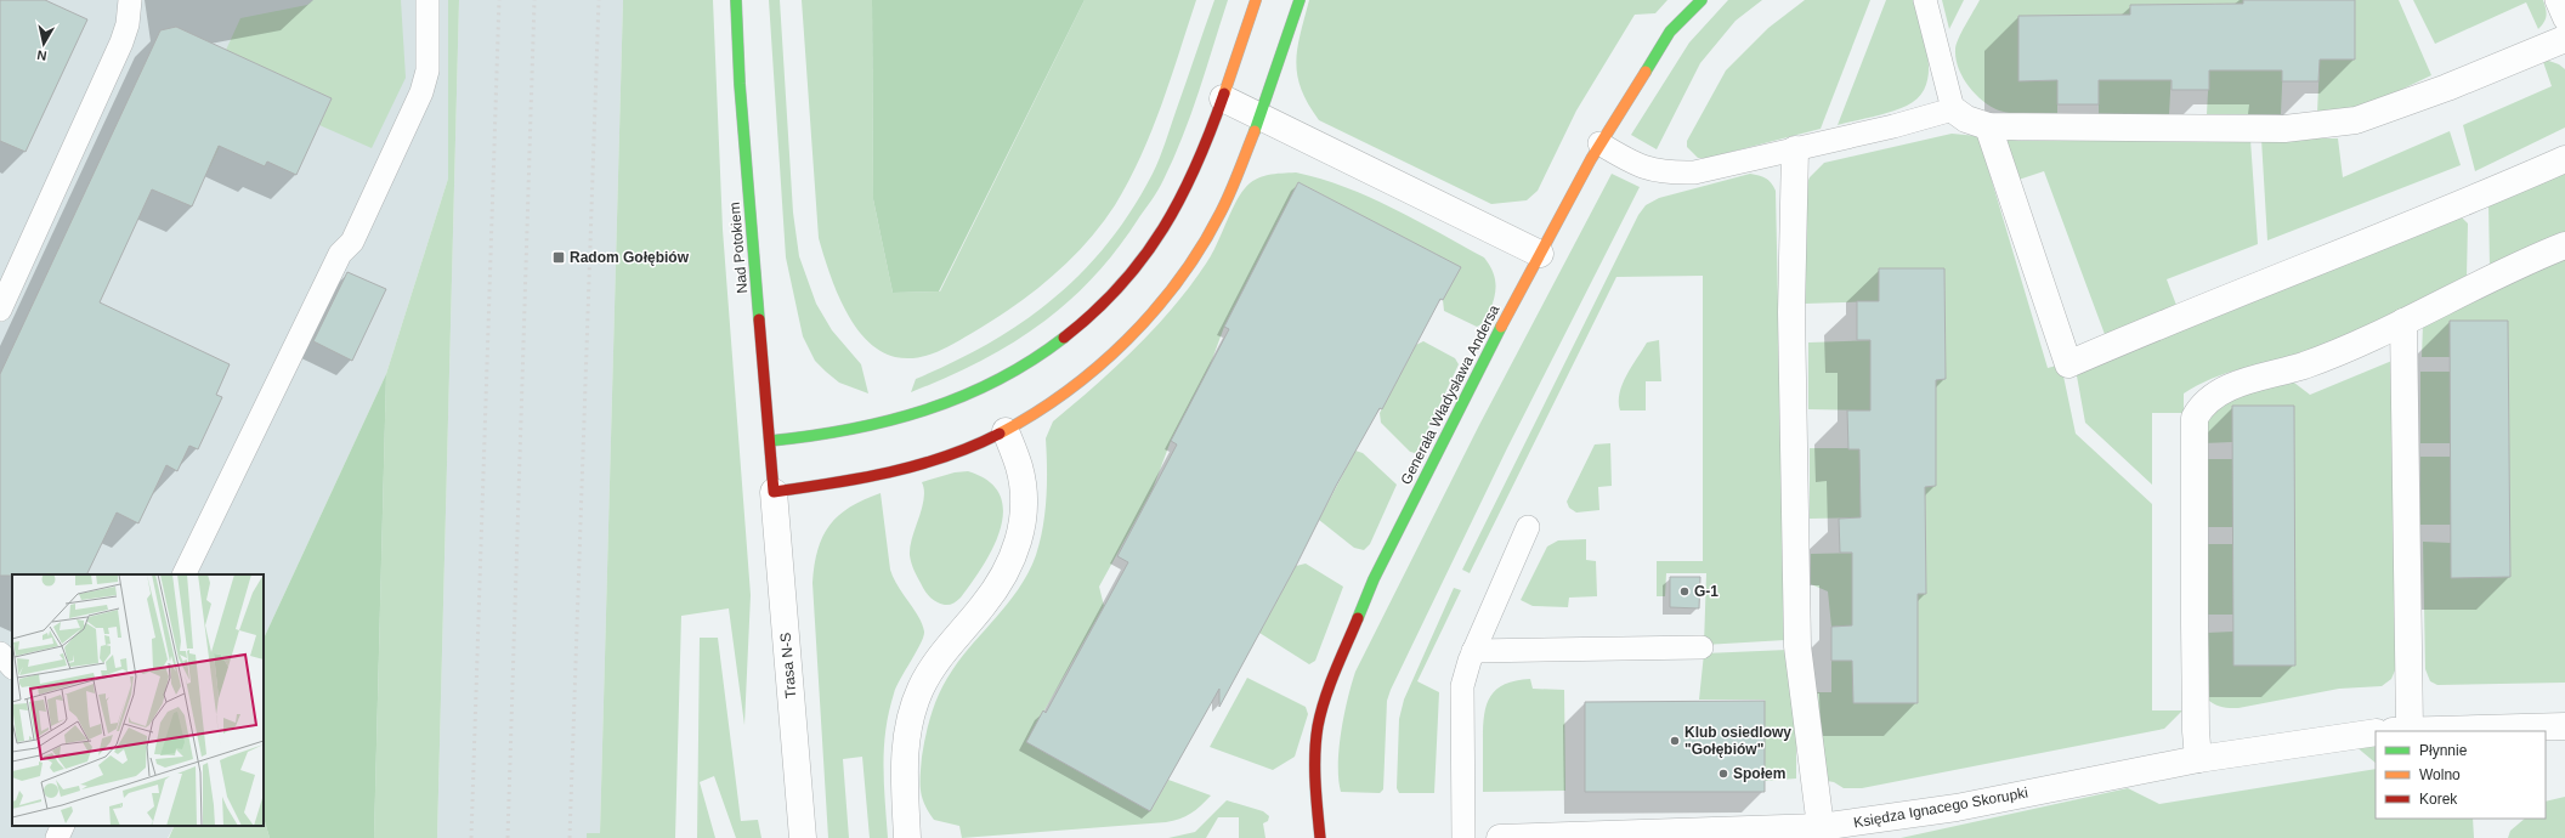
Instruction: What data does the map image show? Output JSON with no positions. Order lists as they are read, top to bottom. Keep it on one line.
{"streets":{"main road":["Nad Potokiem","Generała Władysława Andersa"],"street":["Trasa N-S","Księdza Ignacego Skorupki"]},"crossings":[["Nad Potokiem","Trasa N-S"]],"places":{"transit":["Radom Gołębiów"],"other":["G-1","Klub osiedlowy \"Gołębiów\"","Społem"]},"legend":["Płynnie","Wolno","Korek"],"north":"bottom"}
